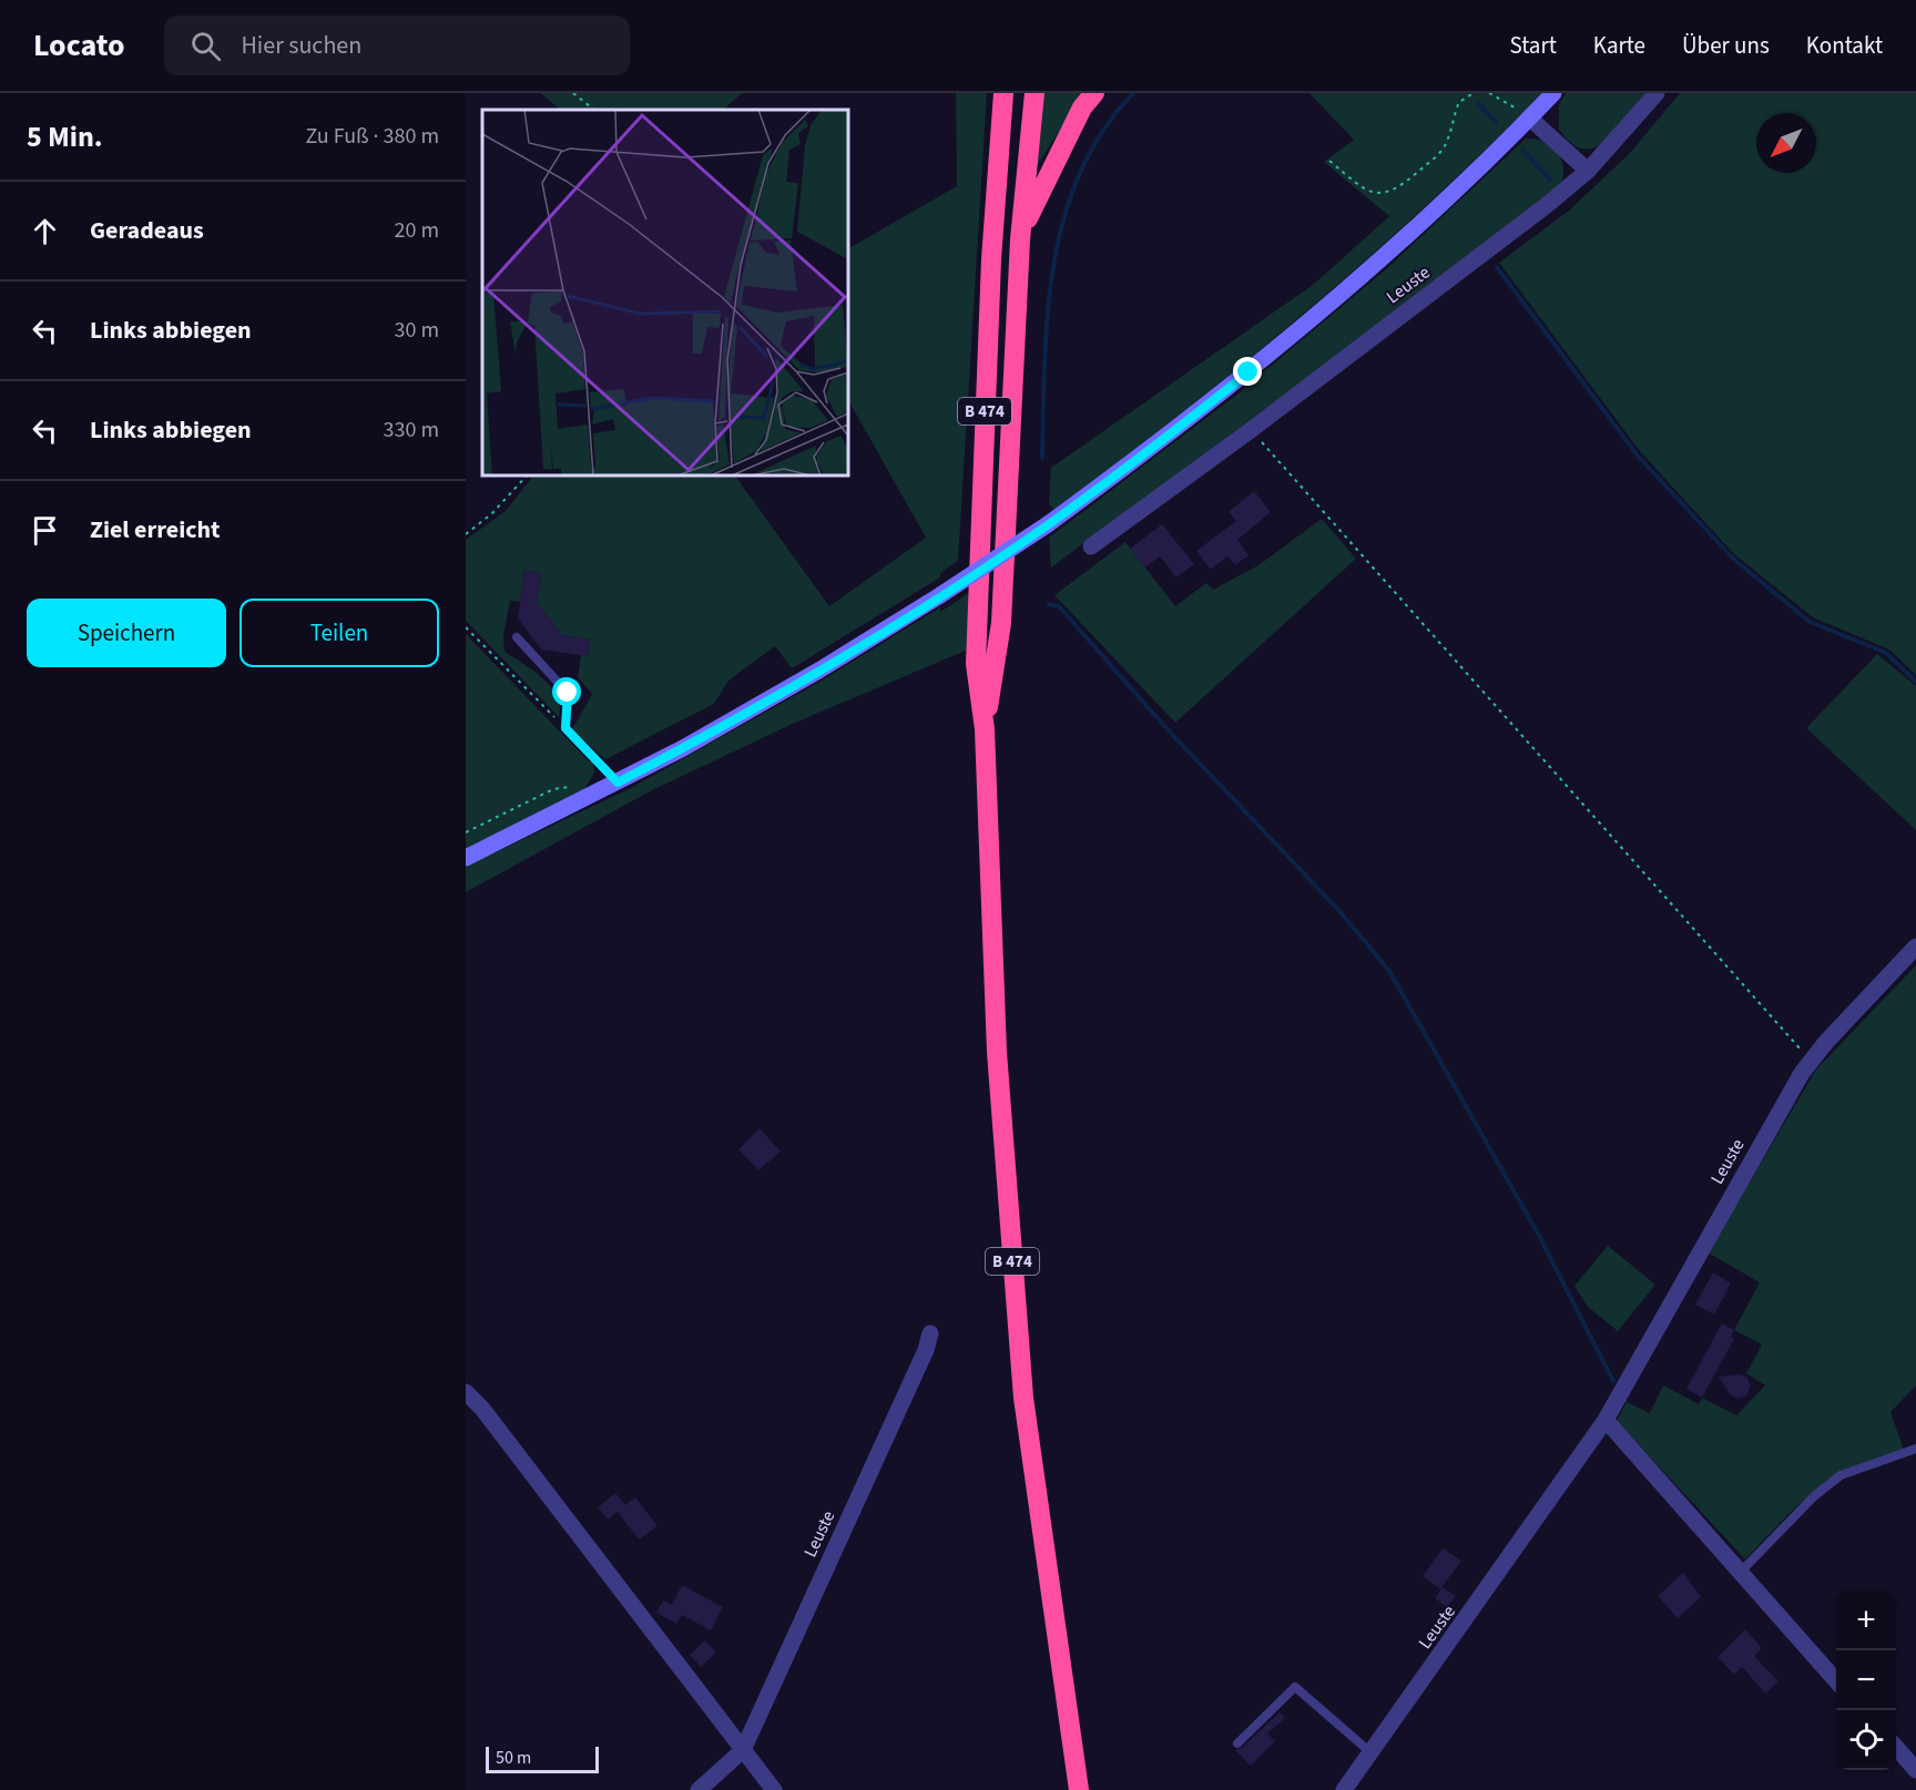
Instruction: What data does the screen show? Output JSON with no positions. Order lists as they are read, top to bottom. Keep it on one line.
{"streets":{"highway":["B 474"],"street":["Leuste"]},"scale_bar":"50 m","north":"bottom left","page":{"header":"Locato","search":"Hier suchen","nav":["Start","Karte","Über uns","Kontakt"],"heading":["5 Min.","Zu Fuß · 380 m"],"list":[["Geradeaus","20 m"],["Links abbiegen","30 m"],["Links abbiegen","330 m"],"Ziel erreicht"],"buttons":["Speichern","Teilen"],"map_buttons":["+","−"],"scale":"50 m"}}
